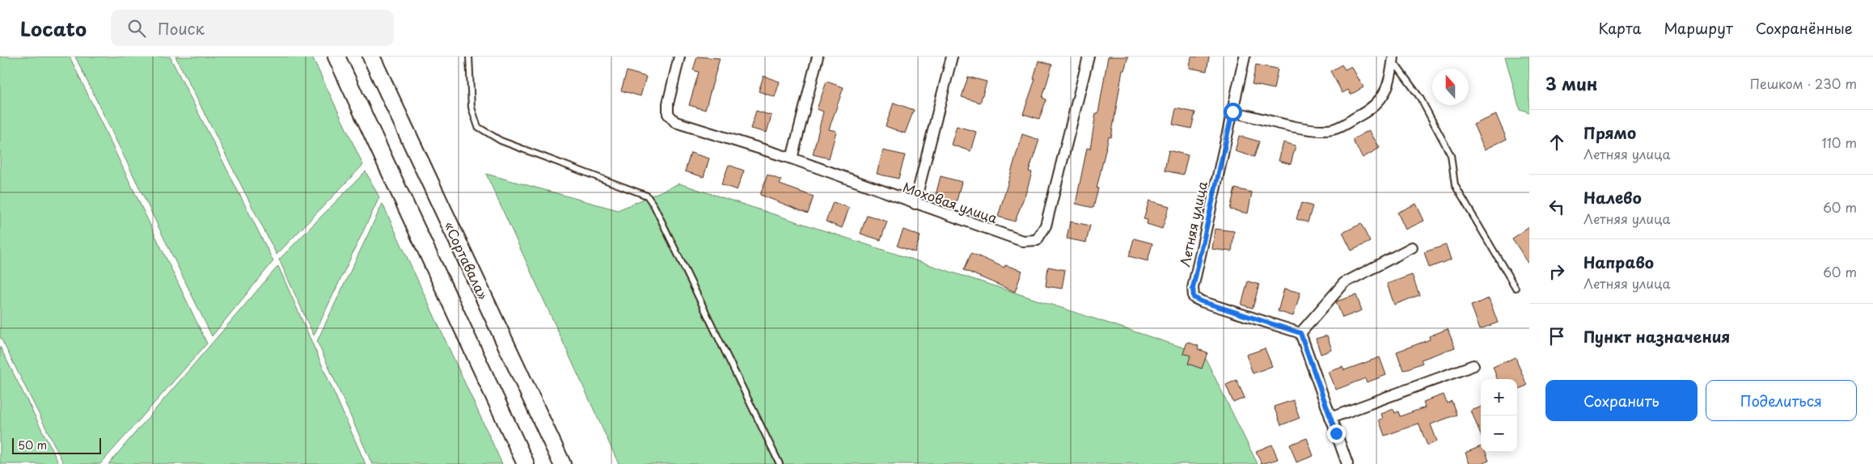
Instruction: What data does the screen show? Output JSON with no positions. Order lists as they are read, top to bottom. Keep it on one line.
{"streets":{"highway":["«Сортавала»"],"street":["Моховая улица","Летняя улица"]},"scale_bar":"50 m","north":"top","page":{"header":"Locato","search":"Поиск","nav":["Карта","Маршрут","Сохранённые"],"heading":["3 мин","Пешком · 230 m"],"list":[["Прямо","Летняя улица","110 m"],["Налево","Летняя улица","60 m"],["Направо","Летняя улица","60 m"],"Пункт назначения"],"buttons":["Сохранить","Поделиться"],"map_buttons":["+","−"],"scale":"50 m"}}
